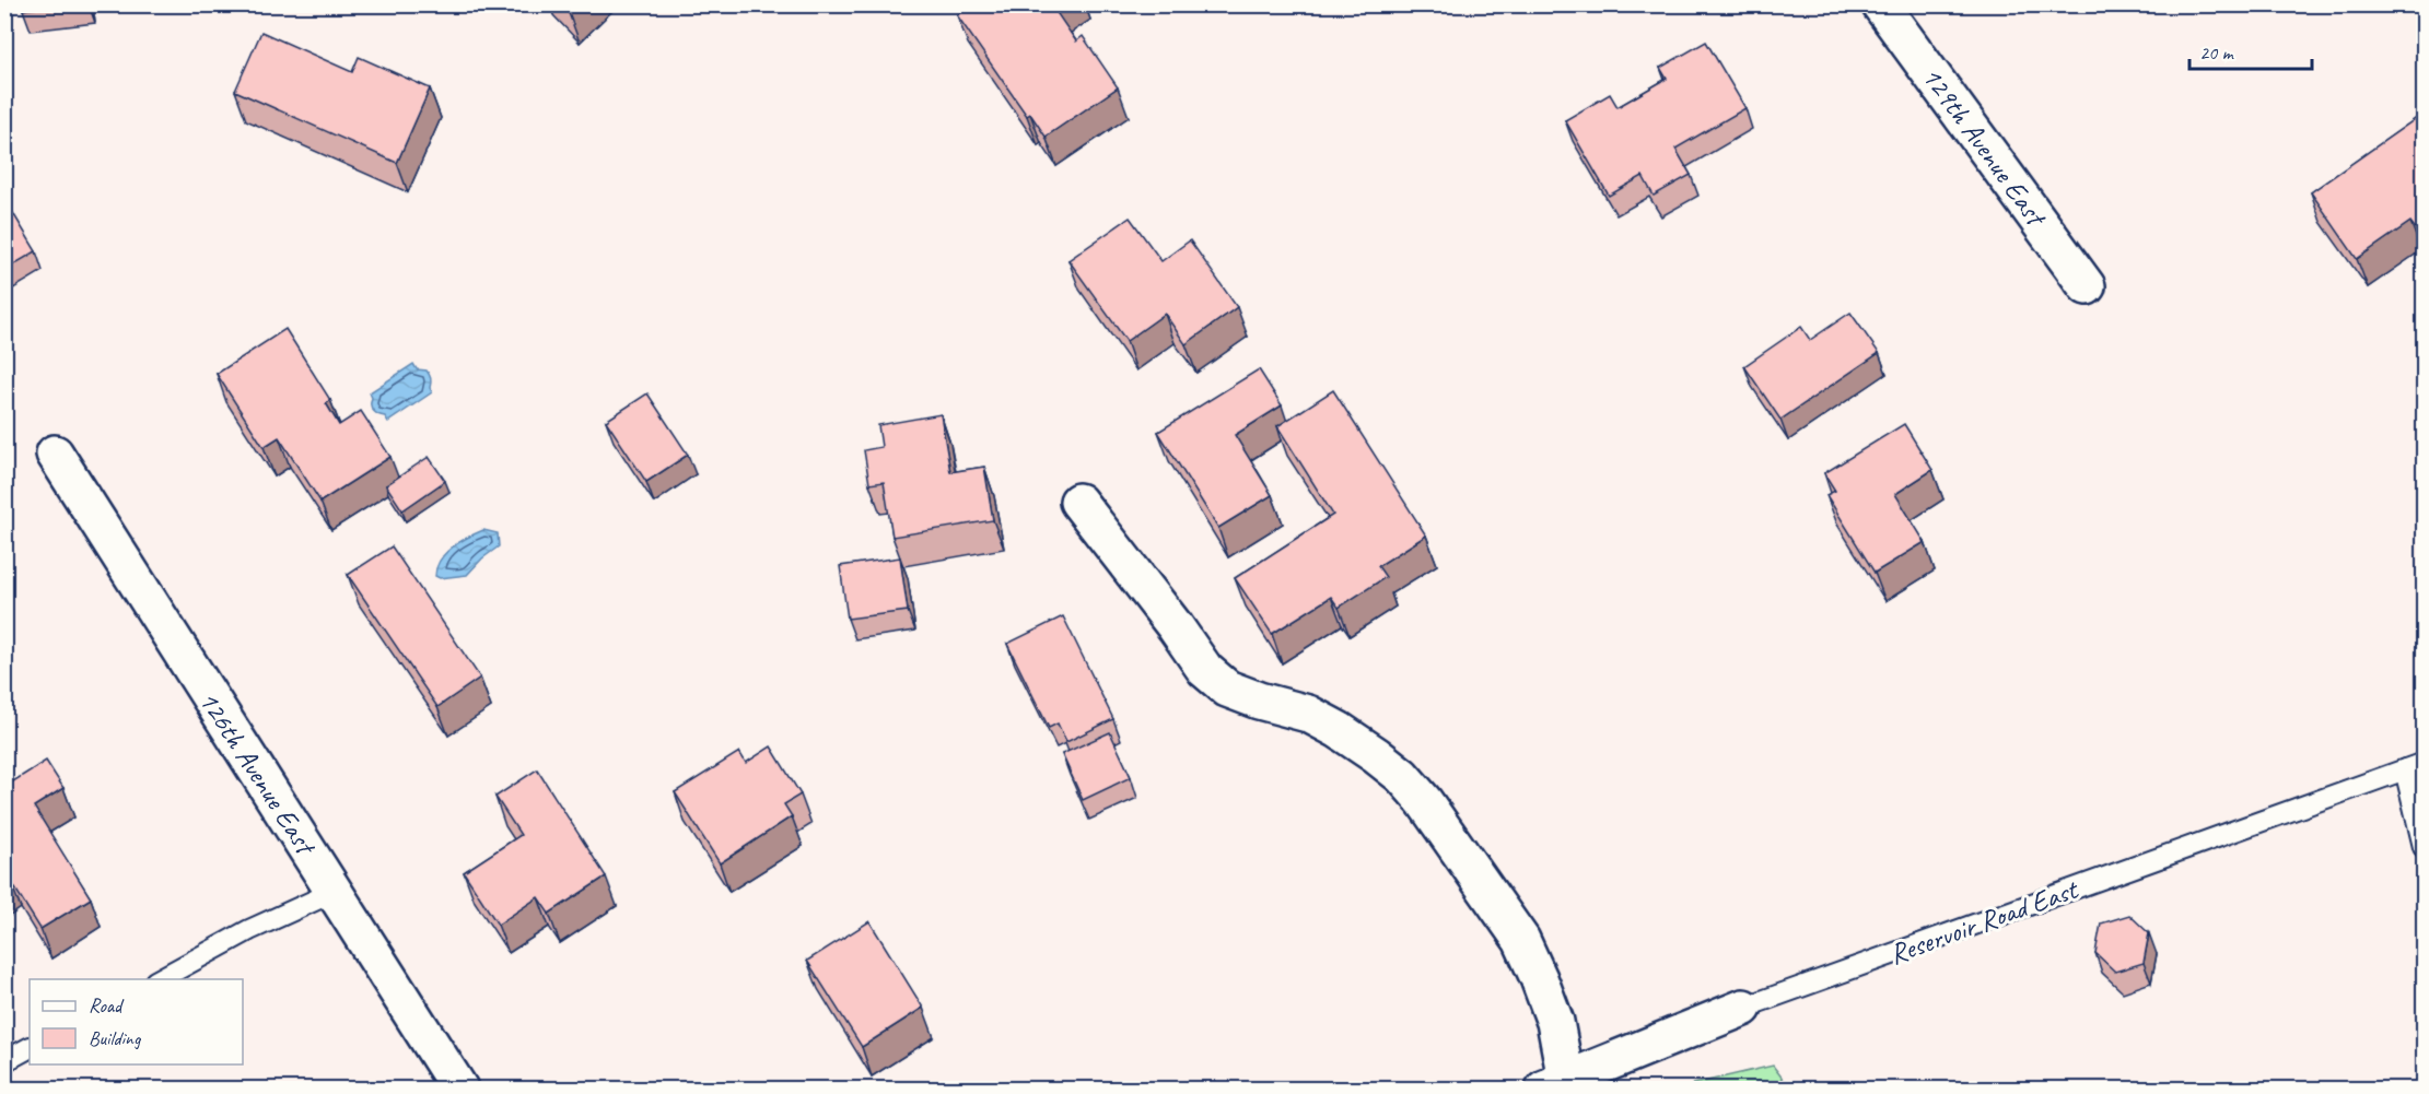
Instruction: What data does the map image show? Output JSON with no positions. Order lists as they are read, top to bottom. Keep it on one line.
{"streets":{"street":["129th Avenue East","126th Avenue East","Reservoir Road East"]},"legend":["Road","Building"],"scale_bar":"20 m"}
